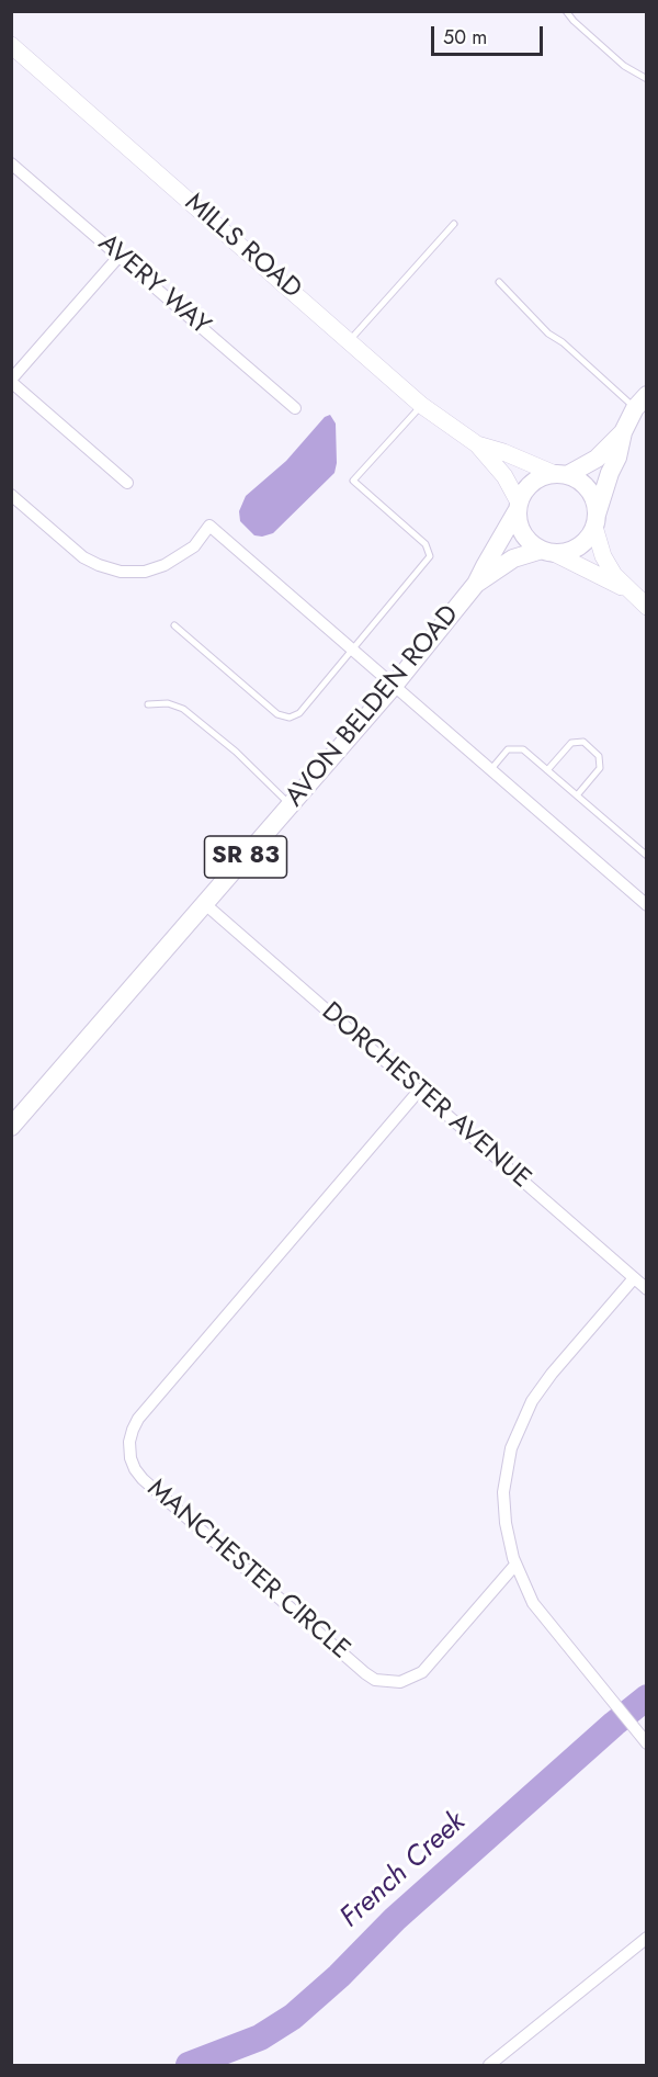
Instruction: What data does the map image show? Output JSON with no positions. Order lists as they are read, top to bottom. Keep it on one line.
{"streets":{"main road":["AVON BELDEN ROAD","SR 83"],"street":["MILLS ROAD","AVERY WAY","DORCHESTER AVENUE","MANCHESTER CIRCLE"]},"crossings":[["MILLS ROAD","AVON BELDEN ROAD"],["AVON BELDEN ROAD","DORCHESTER AVENUE"],["DORCHESTER AVENUE","MANCHESTER CIRCLE"]],"water":["French Creek"],"scale_bar":"50 m"}
